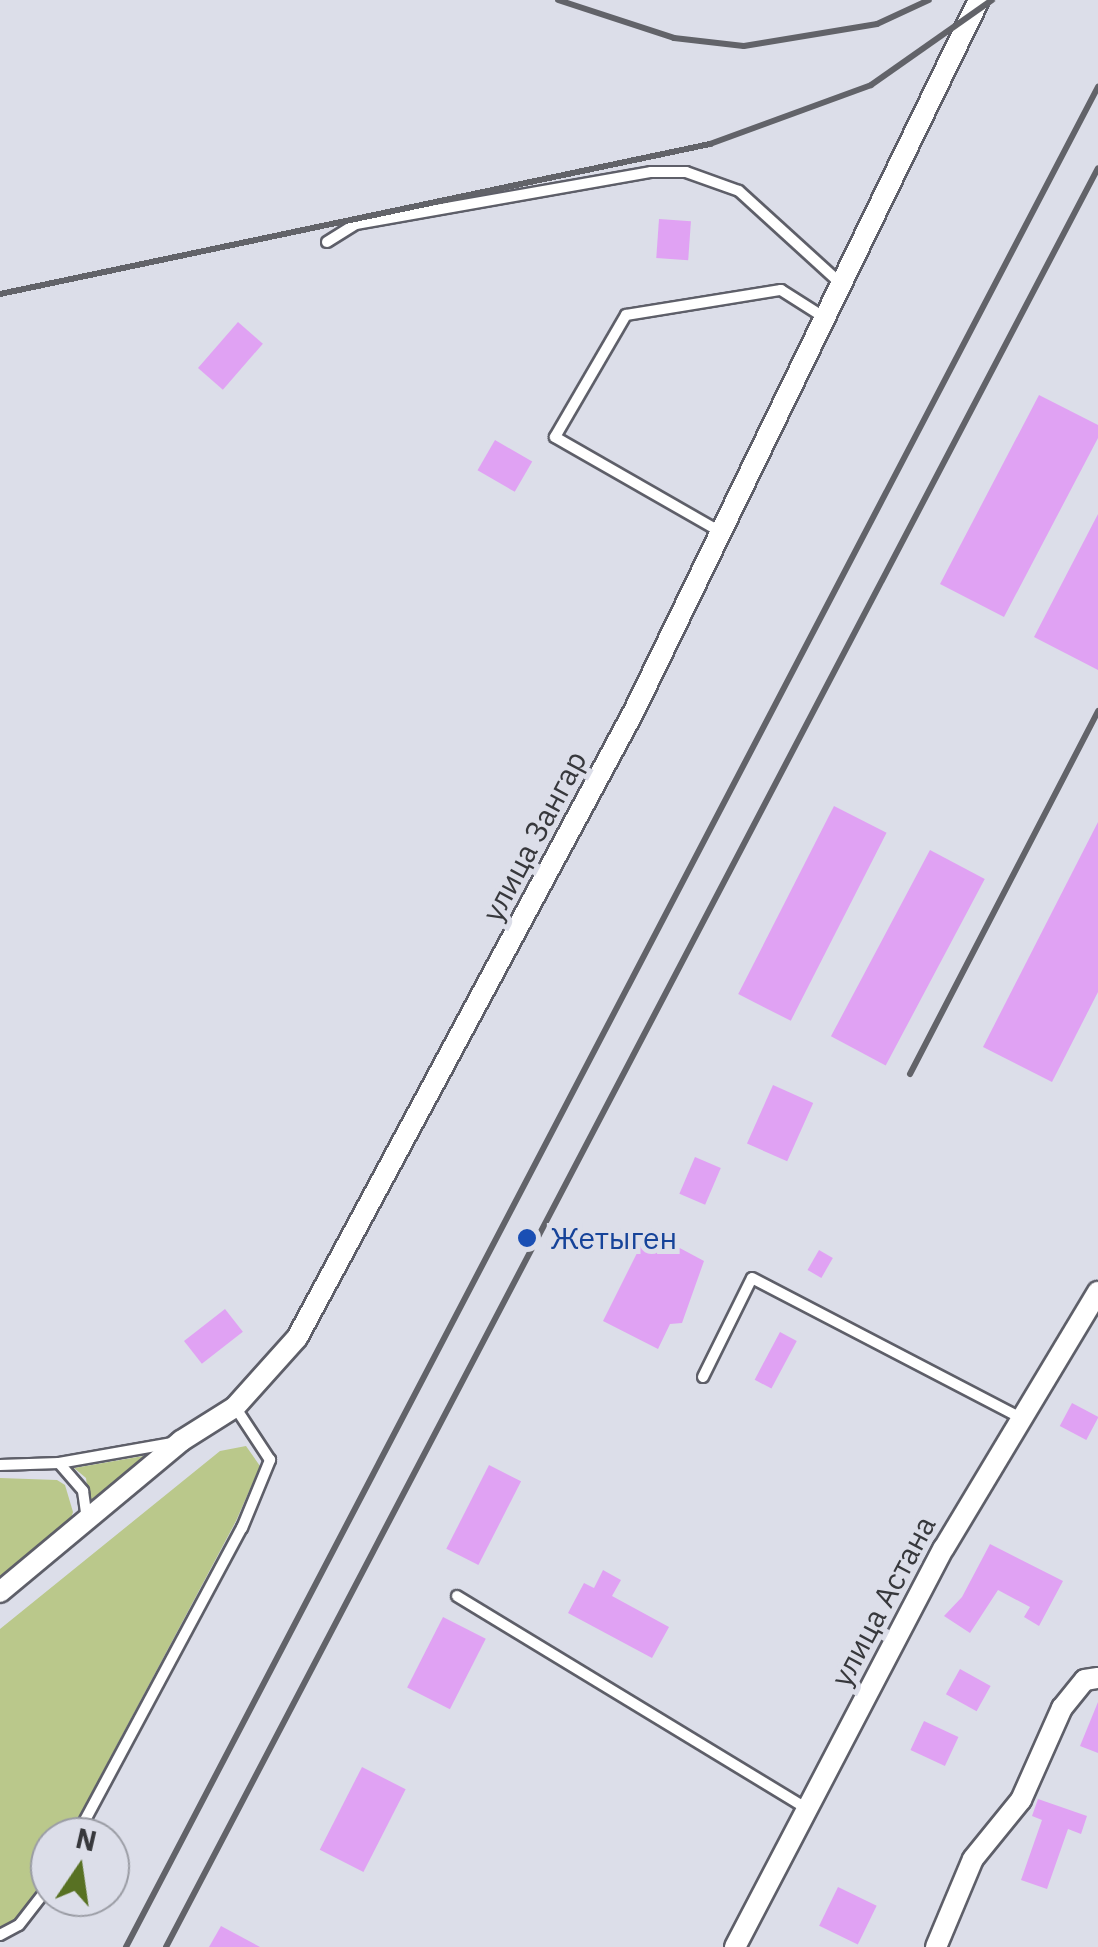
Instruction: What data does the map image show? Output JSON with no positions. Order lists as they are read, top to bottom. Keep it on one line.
{"streets":{"street":["улица Зангар","улица Астана"]},"places":["Жетыген"],"north":"top"}
